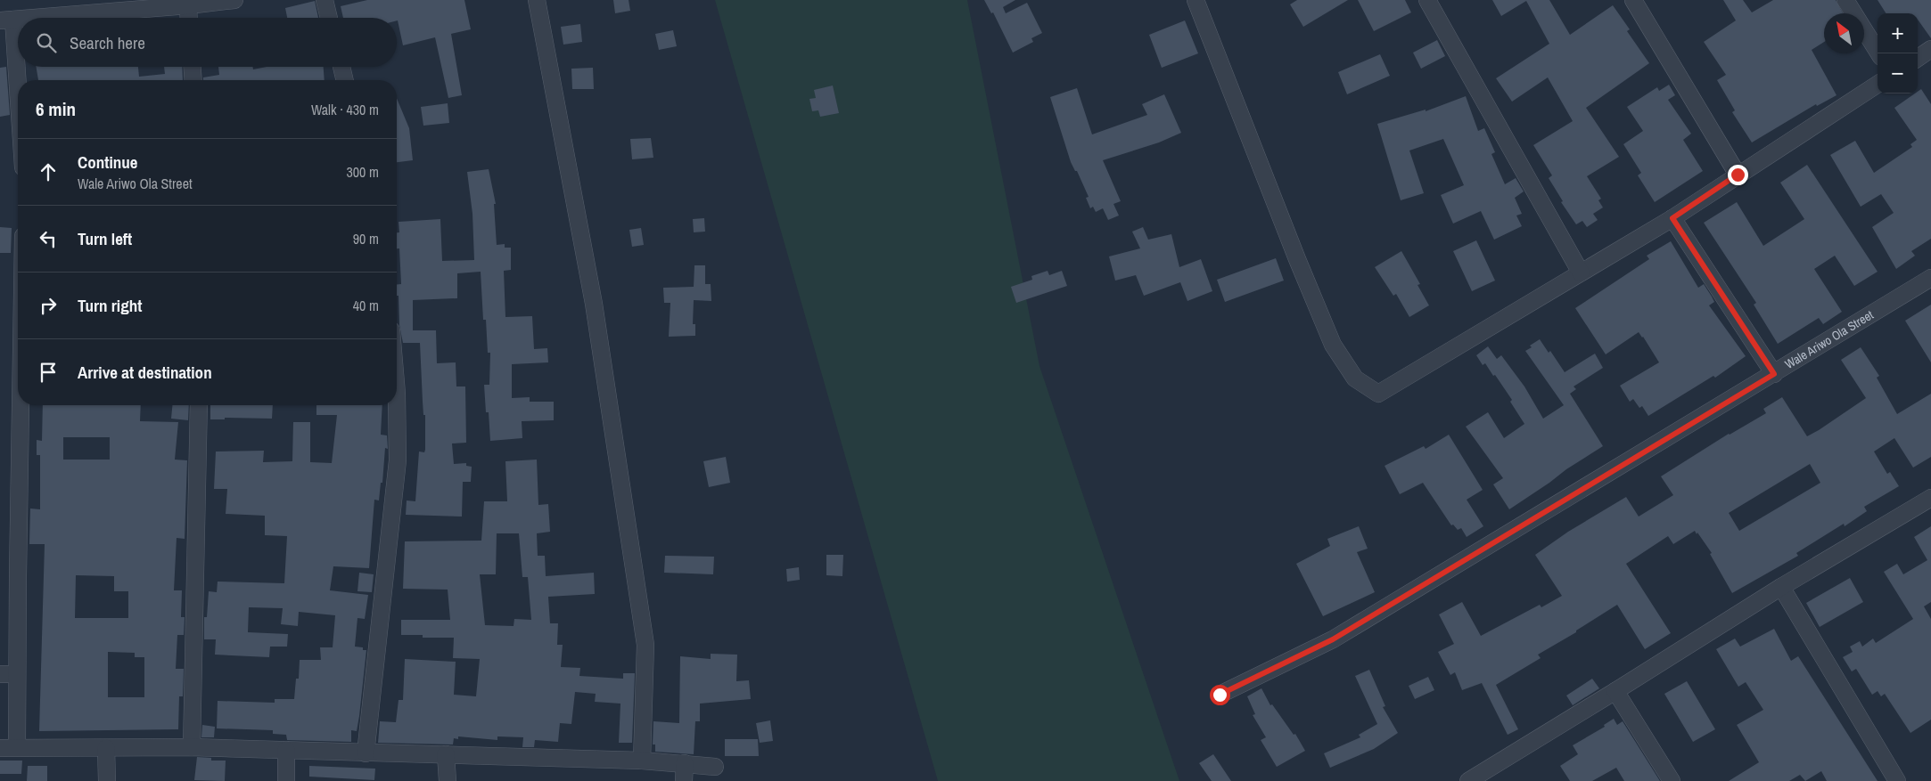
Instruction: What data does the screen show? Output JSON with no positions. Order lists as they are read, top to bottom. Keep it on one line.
{"streets":{"street":["Wale Ariwo Ola Street"]},"north":"top left","page":{"map_buttons":["+","−"],"search":"Search here","heading":["6 min","Walk · 430 m"],"list":[["Continue","Wale Ariwo Ola Street","300 m"],["Turn left","90 m"],["Turn right","40 m"],"Arrive at destination"]}}
